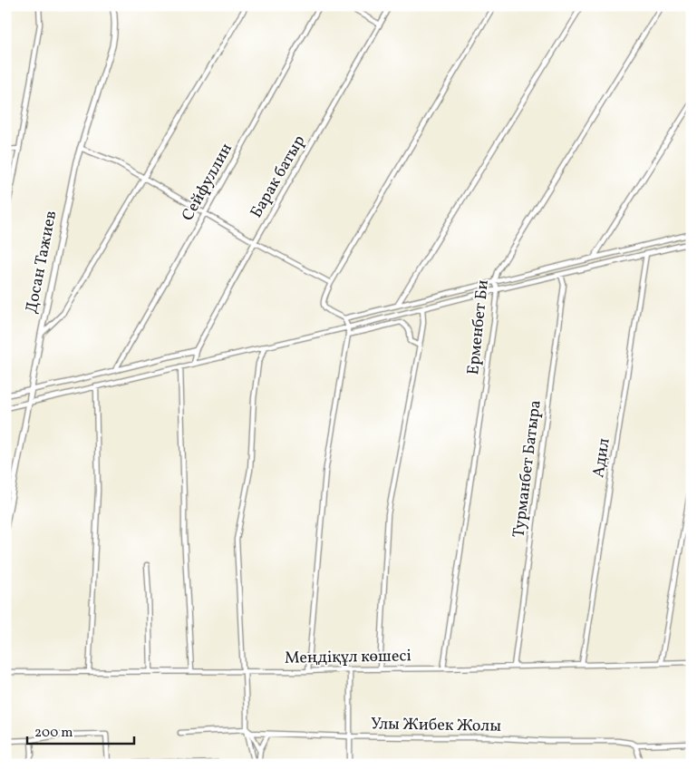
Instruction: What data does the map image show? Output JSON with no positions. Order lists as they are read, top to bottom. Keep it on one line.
{"streets":{"street":["Барак батыр","Сейфуллин","Досан Тажиев","Ерменбет Би","Адил","Турманбет Батыра","Меңдіқұл көшесі","Улы Жибек Жолы"]},"crossings":[["Ерменбет Би","Меңдіқұл көшесі"],["Адил","Меңдіқұл көшесі"],["Турманбет Батыра","Меңдіқұл көшесі"]],"scale_bar":"200 m"}
